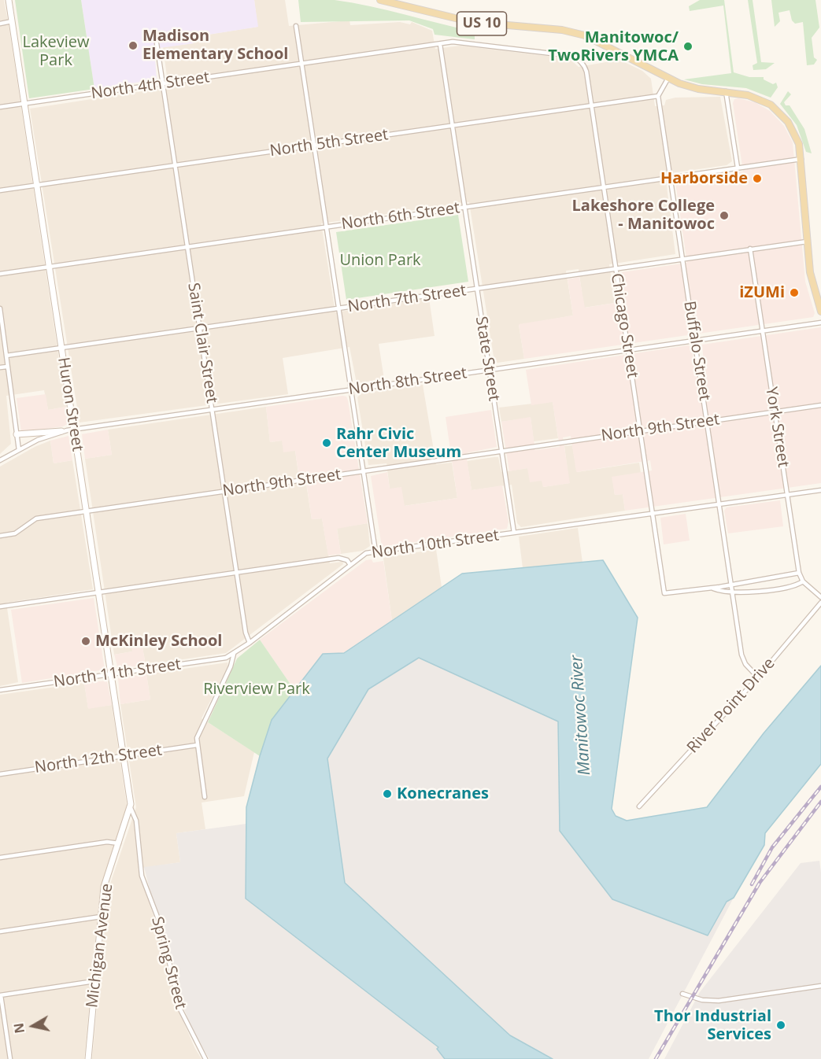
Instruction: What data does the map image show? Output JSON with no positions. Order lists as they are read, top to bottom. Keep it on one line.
{"streets":{"main road":["US 10"],"street":["North 4th Street","North 5th Street","North 6th Street","North 7th Street","Chicago Street","Saint Clair Street","Buffalo Street","State Street","North 8th Street","Huron Street","York Street","North 9th Street","North 10th Street","North 11th Street","River Point Drive","North 12th Street","Michigan Avenue","Spring Street"]},"crossings":[["US 10","North 6th Street"],["US 10","North 7th Street"],["North 4th Street","Chicago Street"],["North 4th Street","Saint Clair Street"],["North 4th Street","State Street"],["North 4th Street","Huron Street"],["North 5th Street","Chicago Street"],["North 5th Street","Saint Clair Street"],["North 5th Street","Buffalo Street"],["North 5th Street","State Street"],["North 5th Street","Huron Street"],["North 6th Street","Chicago Street"],["North 6th Street","Saint Clair Street"],["North 6th Street","Buffalo Street"],["North 6th Street","State Street"],["North 6th Street","Huron Street"],["North 7th Street","Chicago Street"],["North 7th Street","Saint Clair Street"],["North 7th Street","Buffalo Street"],["North 7th Street","State Street"],["North 7th Street","Huron Street"],["North 7th Street","York Street"],["Chicago Street","North 8th Street"],["Chicago Street","North 9th Street"],["Chicago Street","North 10th Street"],["Saint Clair Street","North 8th Street"],["Saint Clair Street","North 9th Street"],["Saint Clair Street","North 10th Street"],["Buffalo Street","North 8th Street"],["Buffalo Street","North 9th Street"],["Buffalo Street","North 10th Street"],["Buffalo Street","River Point Drive"],["State Street","North 8th Street"],["State Street","North 9th Street"],["State Street","North 10th Street"],["North 8th Street","Huron Street"],["North 8th Street","York Street"],["Huron Street","North 9th Street"],["Huron Street","North 10th Street"],["Huron Street","North 11th Street"],["Huron Street","North 12th Street"],["Huron Street","Michigan Avenue"],["Huron Street","Spring Street"],["York Street","North 9th Street"],["York Street","North 10th Street"],["Michigan Avenue","Spring Street"]],"water":["Manitowoc River"],"parks":["Lakeview Park","Union Park","Riverview Park"],"places":["Madison Elementary School","Manitowoc/ TwoRivers YMCA","Harborside","Lakeshore College - Manitowoc","iZUMi","Rahr Civic Center Museum","McKinley School","Konecranes","Thor Industrial Services"],"north":"left"}
